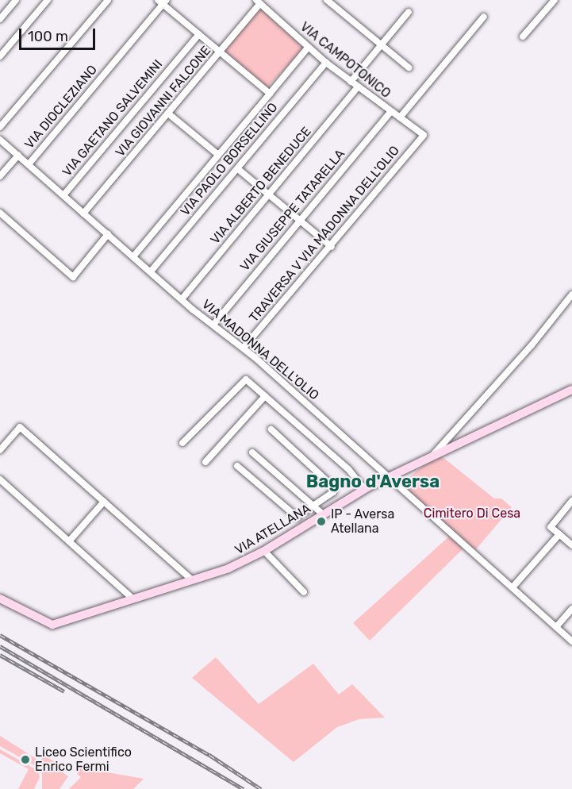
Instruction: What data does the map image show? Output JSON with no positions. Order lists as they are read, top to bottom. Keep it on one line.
{"streets":{"main road":["VIA ATELLANA"],"street":["VIA CAMPOTONICO","VIA GIOVANNI FALCONE","VIA DIOCLEZIANO","VIA GAETANO SALVEMINI","VIA PAOLO BORSELLINO","VIA ALBERTO BENEDUCE","VIA GIUSEPPE TATARELLA","TRAVERSA V VIA MADONNA DELL'OLIO","VIA MADONNA DELL'OLIO"]},"crossings":[["VIA CAMPOTONICO","VIA GIOVANNI FALCONE"],["VIA CAMPOTONICO","VIA PAOLO BORSELLINO"],["VIA CAMPOTONICO","VIA ALBERTO BENEDUCE"],["VIA CAMPOTONICO","VIA GIUSEPPE TATARELLA"],["VIA CAMPOTONICO","TRAVERSA V VIA MADONNA DELL'OLIO"],["VIA GIOVANNI FALCONE","VIA MADONNA DELL'OLIO"],["VIA DIOCLEZIANO","VIA MADONNA DELL'OLIO"],["VIA GAETANO SALVEMINI","VIA MADONNA DELL'OLIO"],["VIA PAOLO BORSELLINO","VIA MADONNA DELL'OLIO"],["VIA ALBERTO BENEDUCE","VIA MADONNA DELL'OLIO"],["VIA GIUSEPPE TATARELLA","VIA MADONNA DELL'OLIO"],["TRAVERSA V VIA MADONNA DELL'OLIO","VIA MADONNA DELL'OLIO"],["VIA MADONNA DELL'OLIO","VIA ATELLANA"]],"districts":["Bagno d'Aversa"],"parks":["Cimitero Di Cesa"],"places":["IP - Aversa Atellana","Liceo Scientifico Enrico Fermi"],"scale_bar":"100 m"}
